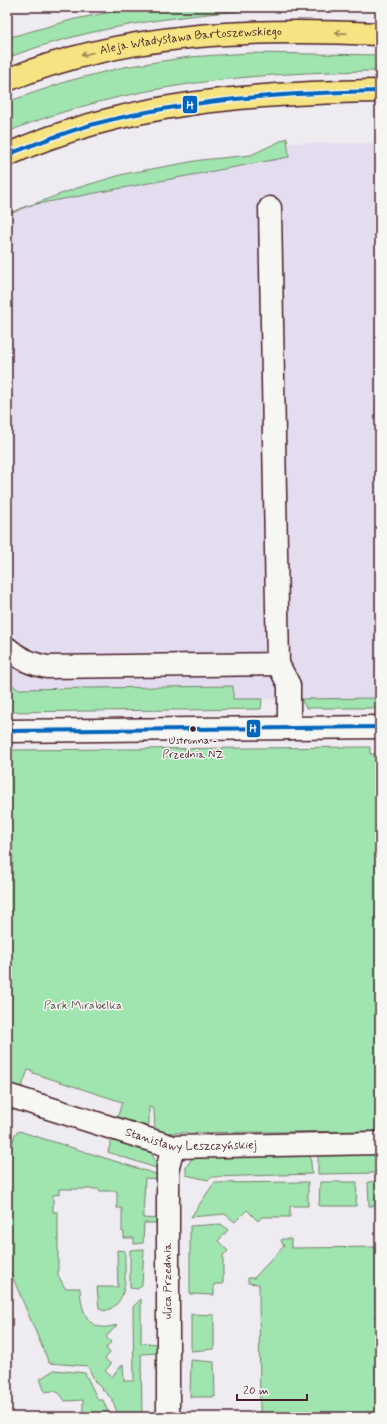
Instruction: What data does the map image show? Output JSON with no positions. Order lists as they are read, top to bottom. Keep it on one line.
{"streets":{"main road":["Aleja Władysława Bartoszewskiego"],"street":["Stanisławy Leszczyńskiej","ulica Przednia"]},"crossings":[["Stanisławy Leszczyńskiej","ulica Przednia"]],"parks":["Park Mirabelka"],"places":["Ustronna - Przednia NŻ"],"lines":["transit line H"],"scale_bar":"20 m"}
